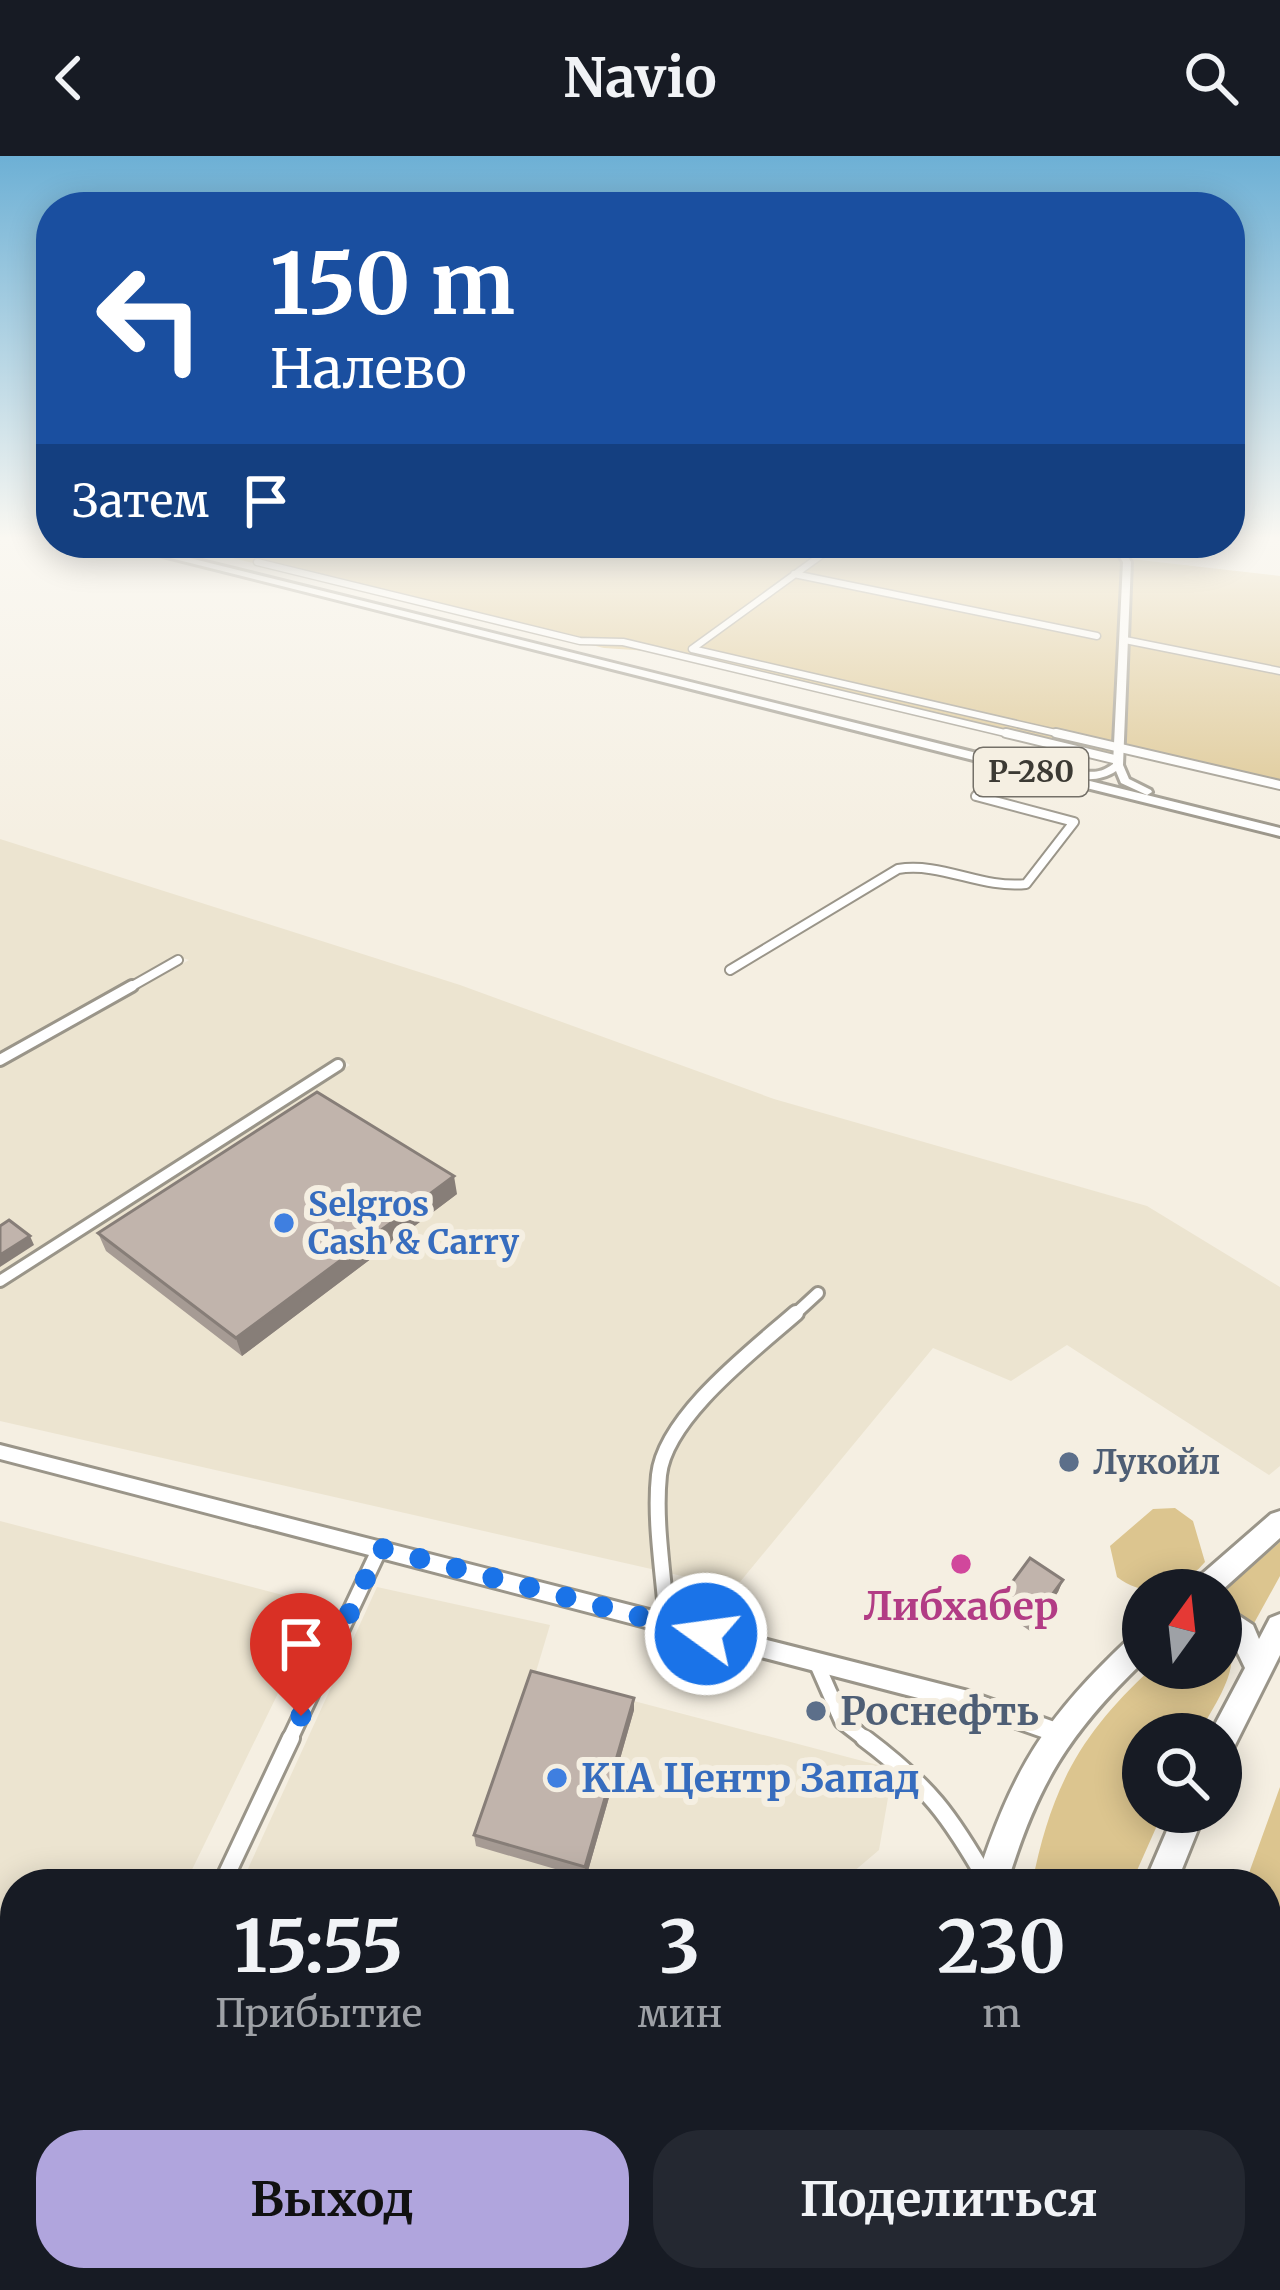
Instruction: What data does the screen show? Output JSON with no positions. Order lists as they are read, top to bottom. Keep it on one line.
{"streets":{"highway":["Р-280"]},"places":["Selgros Cash & Carry","Лукойл","Либхабер","Роснефть","KIA Центр Запад"],"north":"top","page":{"header":"Navio","turn":["150 m","Налево"],"then":"Затем","eta":["15:55","Прибытие","3","мин","230","m"],"buttons":["Выход","Поделиться"]}}
